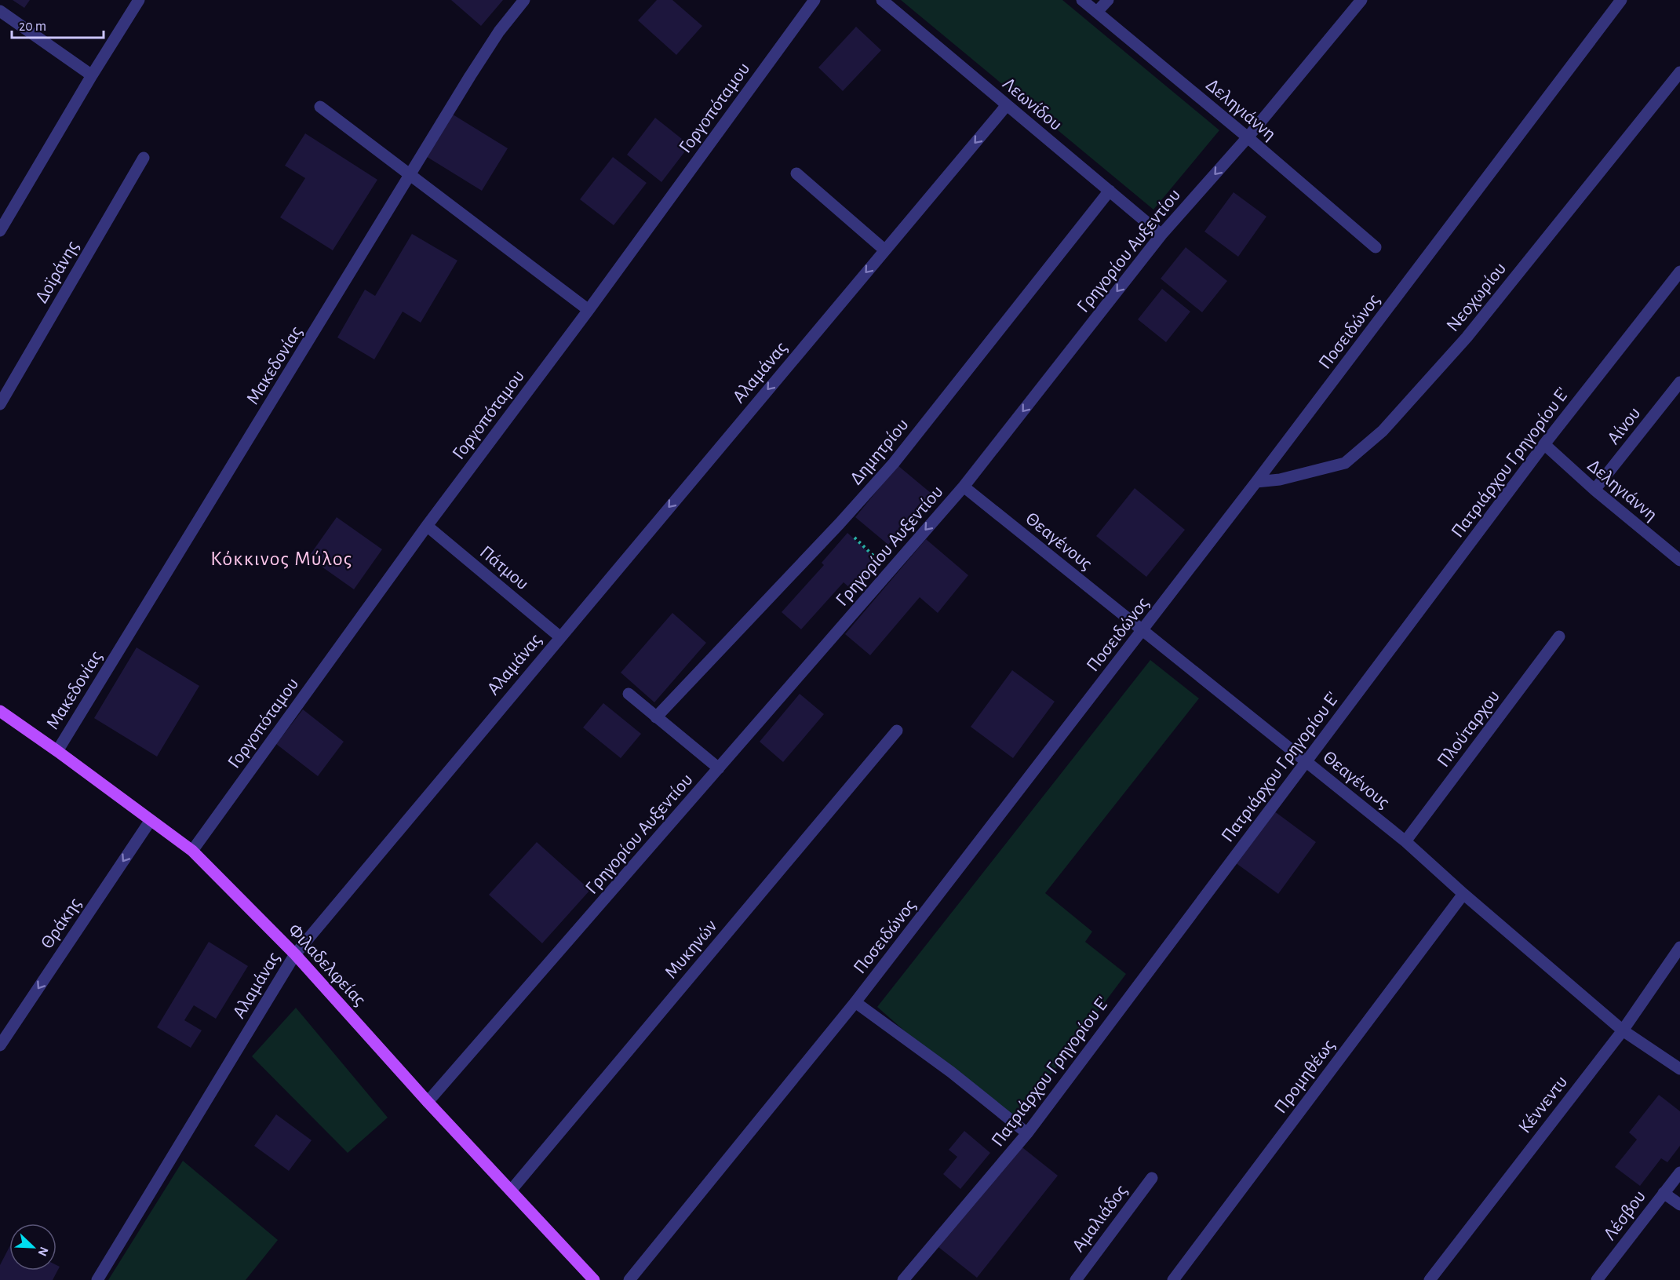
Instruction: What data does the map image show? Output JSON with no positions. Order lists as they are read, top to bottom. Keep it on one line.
{"streets":{"main road":["Φιλαδελφείας"],"street":["Λεωνίδου","Γοργοπόταμου","Δεληγιάννη","Γρηγορίου Αυξεντίου","Δοϊράνης","Νεοχωρίου","Ποσειδώνος","Μακεδονίας","Αλαμάνας","Αίνου","Δημητρίου","Πατριάρχου Γρηγορίου E'","Θεαγένους","Πάτμου","Πλούταρχου","Θράκης","Μυκηνών","Προμηθέως","Κέννεντυ","Λέσβου","Αμαλιάδος"]},"crossings":[["Λεωνίδου","Γρηγορίου Αυξεντίου"],["Λεωνίδου","Αλαμάνας"],["Λεωνίδου","Δημητρίου"],["Γοργοπόταμου","Πάτμου"],["Γοργοπόταμου","Φιλαδελφείας"],["Δεληγιάννη","Γρηγορίου Αυξεντίου"],["Δεληγιάννη","Αίνου"],["Δεληγιάννη","Πατριάρχου Γρηγορίου E'"],["Γρηγορίου Αυξεντίου","Θεαγένους"],["Γρηγορίου Αυξεντίου","Φιλαδελφείας"],["Νεοχωρίου","Ποσειδώνος"],["Ποσειδώνος","Θεαγένους"],["Μακεδονίας","Φιλαδελφείας"],["Αλαμάνας","Πάτμου"],["Αλαμάνας","Φιλαδελφείας"],["Πατριάρχου Γρηγορίου E'","Θεαγένους"],["Θεαγένους","Πλούταρχου"],["Θεαγένους","Προμηθέως"],["Θεαγένους","Κέννεντυ"],["Θράκης","Φιλαδελφείας"],["Μυκηνών","Φιλαδελφείας"]],"one_way":["Γρηγορίου Αυξεντίου","Αλαμάνας","Θράκης"],"districts":["Κόκκινος Μύλος"],"scale_bar":"20 m","north":"bottom right"}
